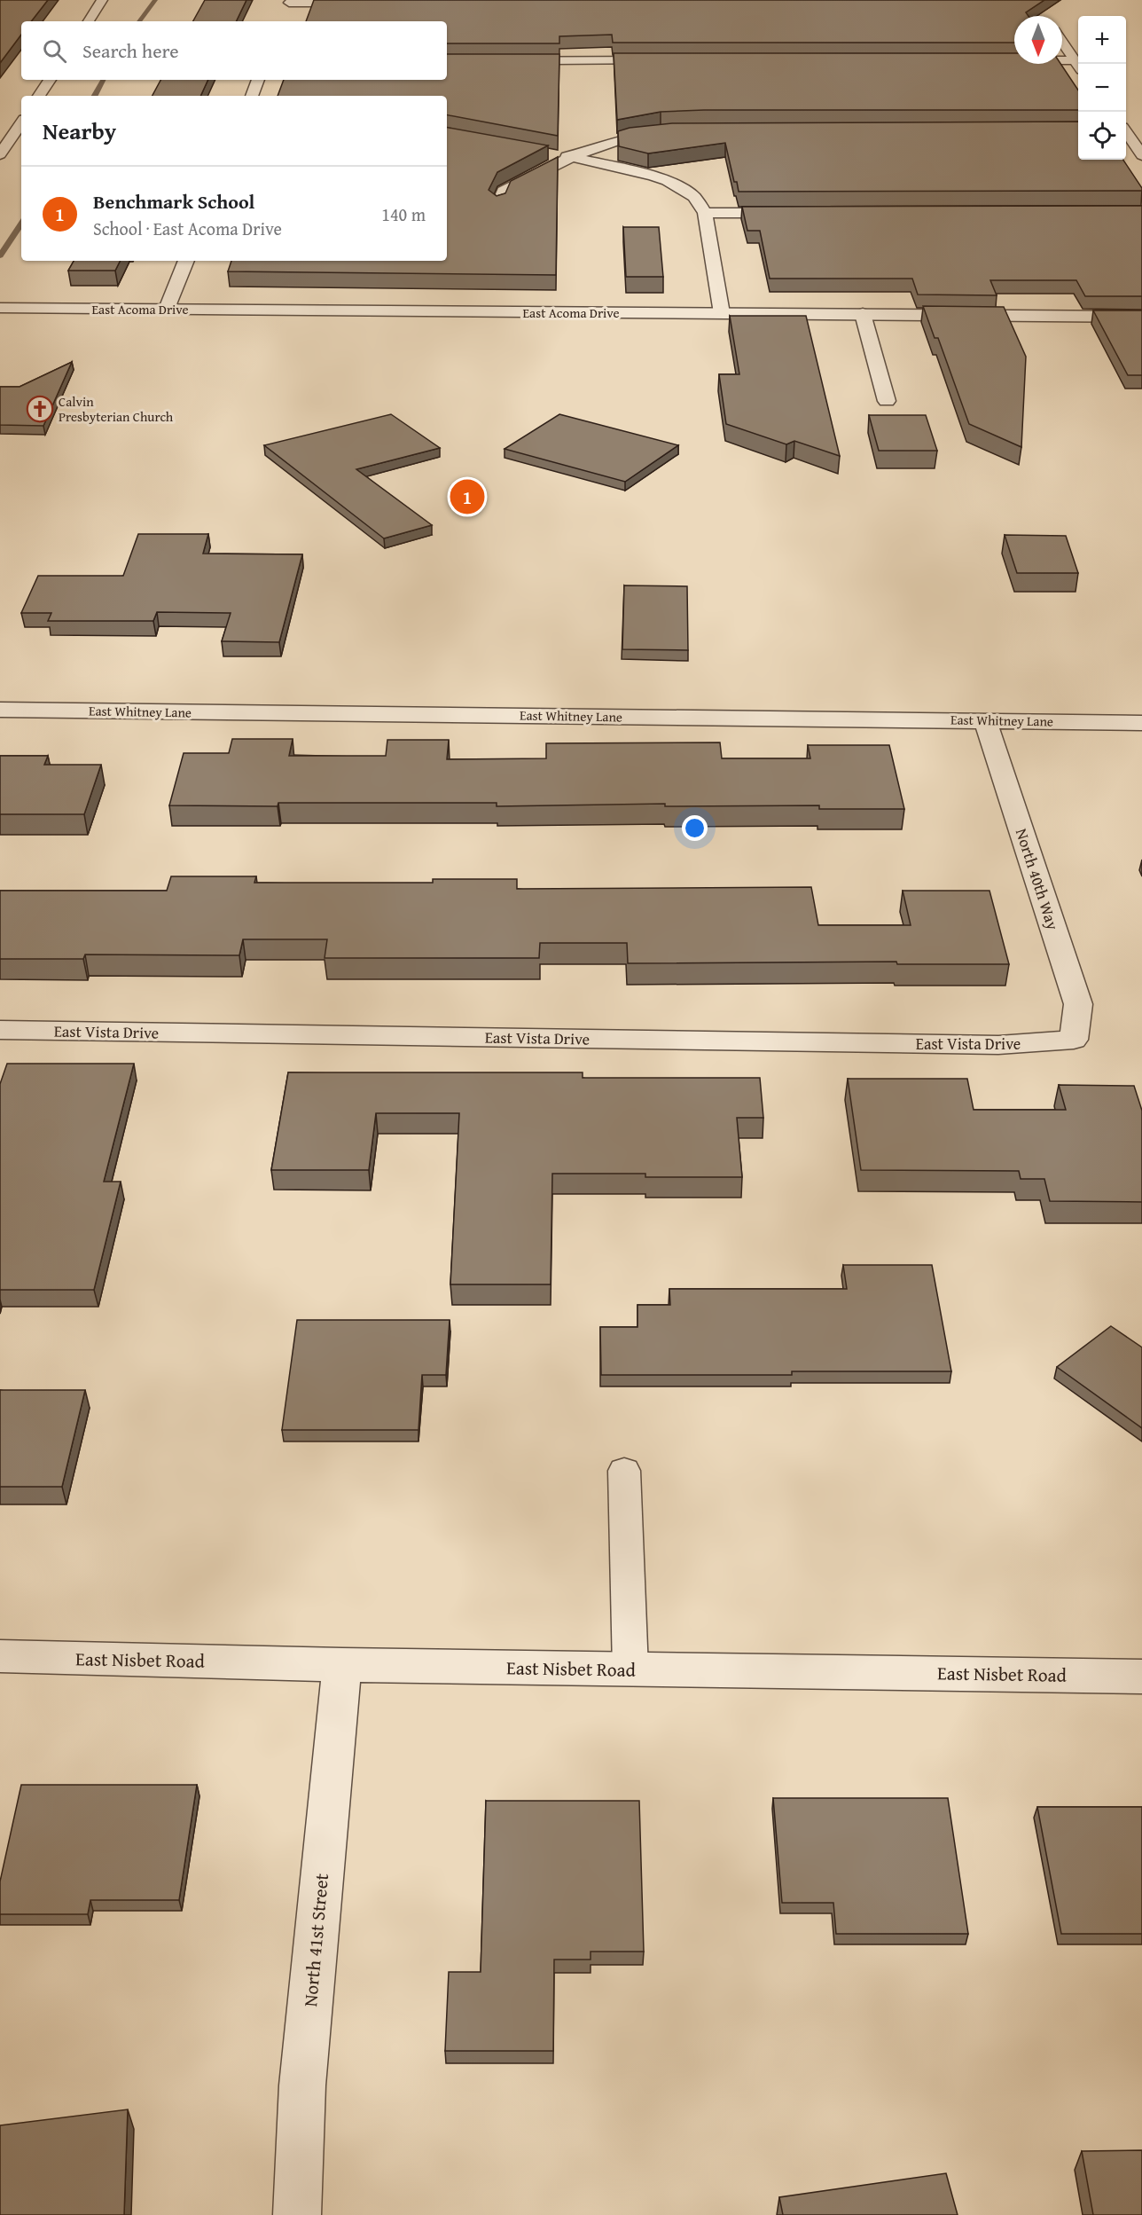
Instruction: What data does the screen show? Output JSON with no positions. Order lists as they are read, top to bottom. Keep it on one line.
{"streets":{"street":["East Acoma Drive","East Whitney Lane","North 40th Way","East Vista Drive","East Nisbet Road","North 41st Street"]},"crossings":[["East Whitney Lane","North 40th Way"],["North 40th Way","East Vista Drive"],["East Nisbet Road","North 41st Street"]],"places":{"church":["Calvin Presbyterian Church"]},"north":"bottom","page":{"map_buttons":["+","−"],"search":"Search here","heading":"Nearby","list":[{"mark":"1","name":"Benchmark School","note":"School · East Acoma Drive","value":"140 m"}],"pins":"1"}}
